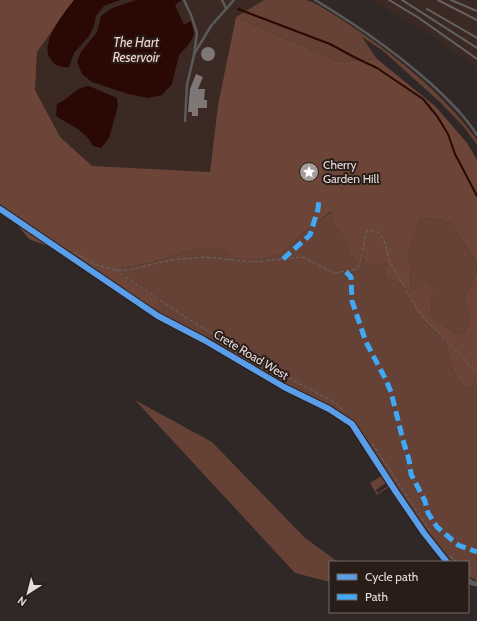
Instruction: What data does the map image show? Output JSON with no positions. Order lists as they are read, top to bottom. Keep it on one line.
{"streets":{"street":["Crete Road West"]},"water":["The Hart Reservoir"],"places":{"place":["Cherry Garden Hill"]},"legend":["Cycle path","Path"],"north":"bottom left"}
